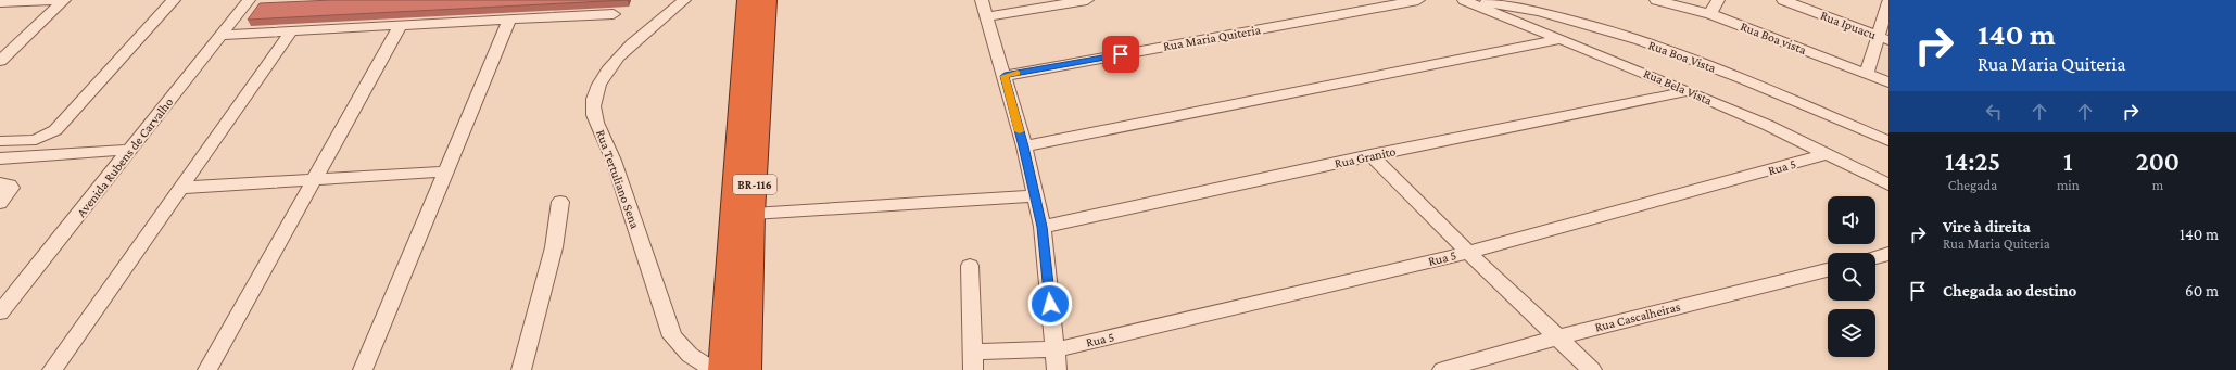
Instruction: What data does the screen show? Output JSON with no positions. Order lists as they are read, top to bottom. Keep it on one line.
{"streets":{"highway":["BR-116"],"street":["Rua Ipuacu","Rua Maria Quiteria","Rua Boa vista","Rua Boa Vista","Rua Bela Vista","Avenida Rubens de Carvalho","Rua Granito","Rua 5","Rua Tertuliano Sena","Rua Cascalheiras"]},"crossings":[["Rua Bela Vista","Rua Granito"],["Rua Bela Vista","Rua 5"]],"page":{"turn":["140 m","Rua Maria Quiteria"],"eta":["14:25","Chegada","1","min","200","m"],"list":[{"name":"Vire à direita","note":"Rua Maria Quiteria","value":"140 m"},{"name":"Chegada ao destino","value":"60 m"}]}}
